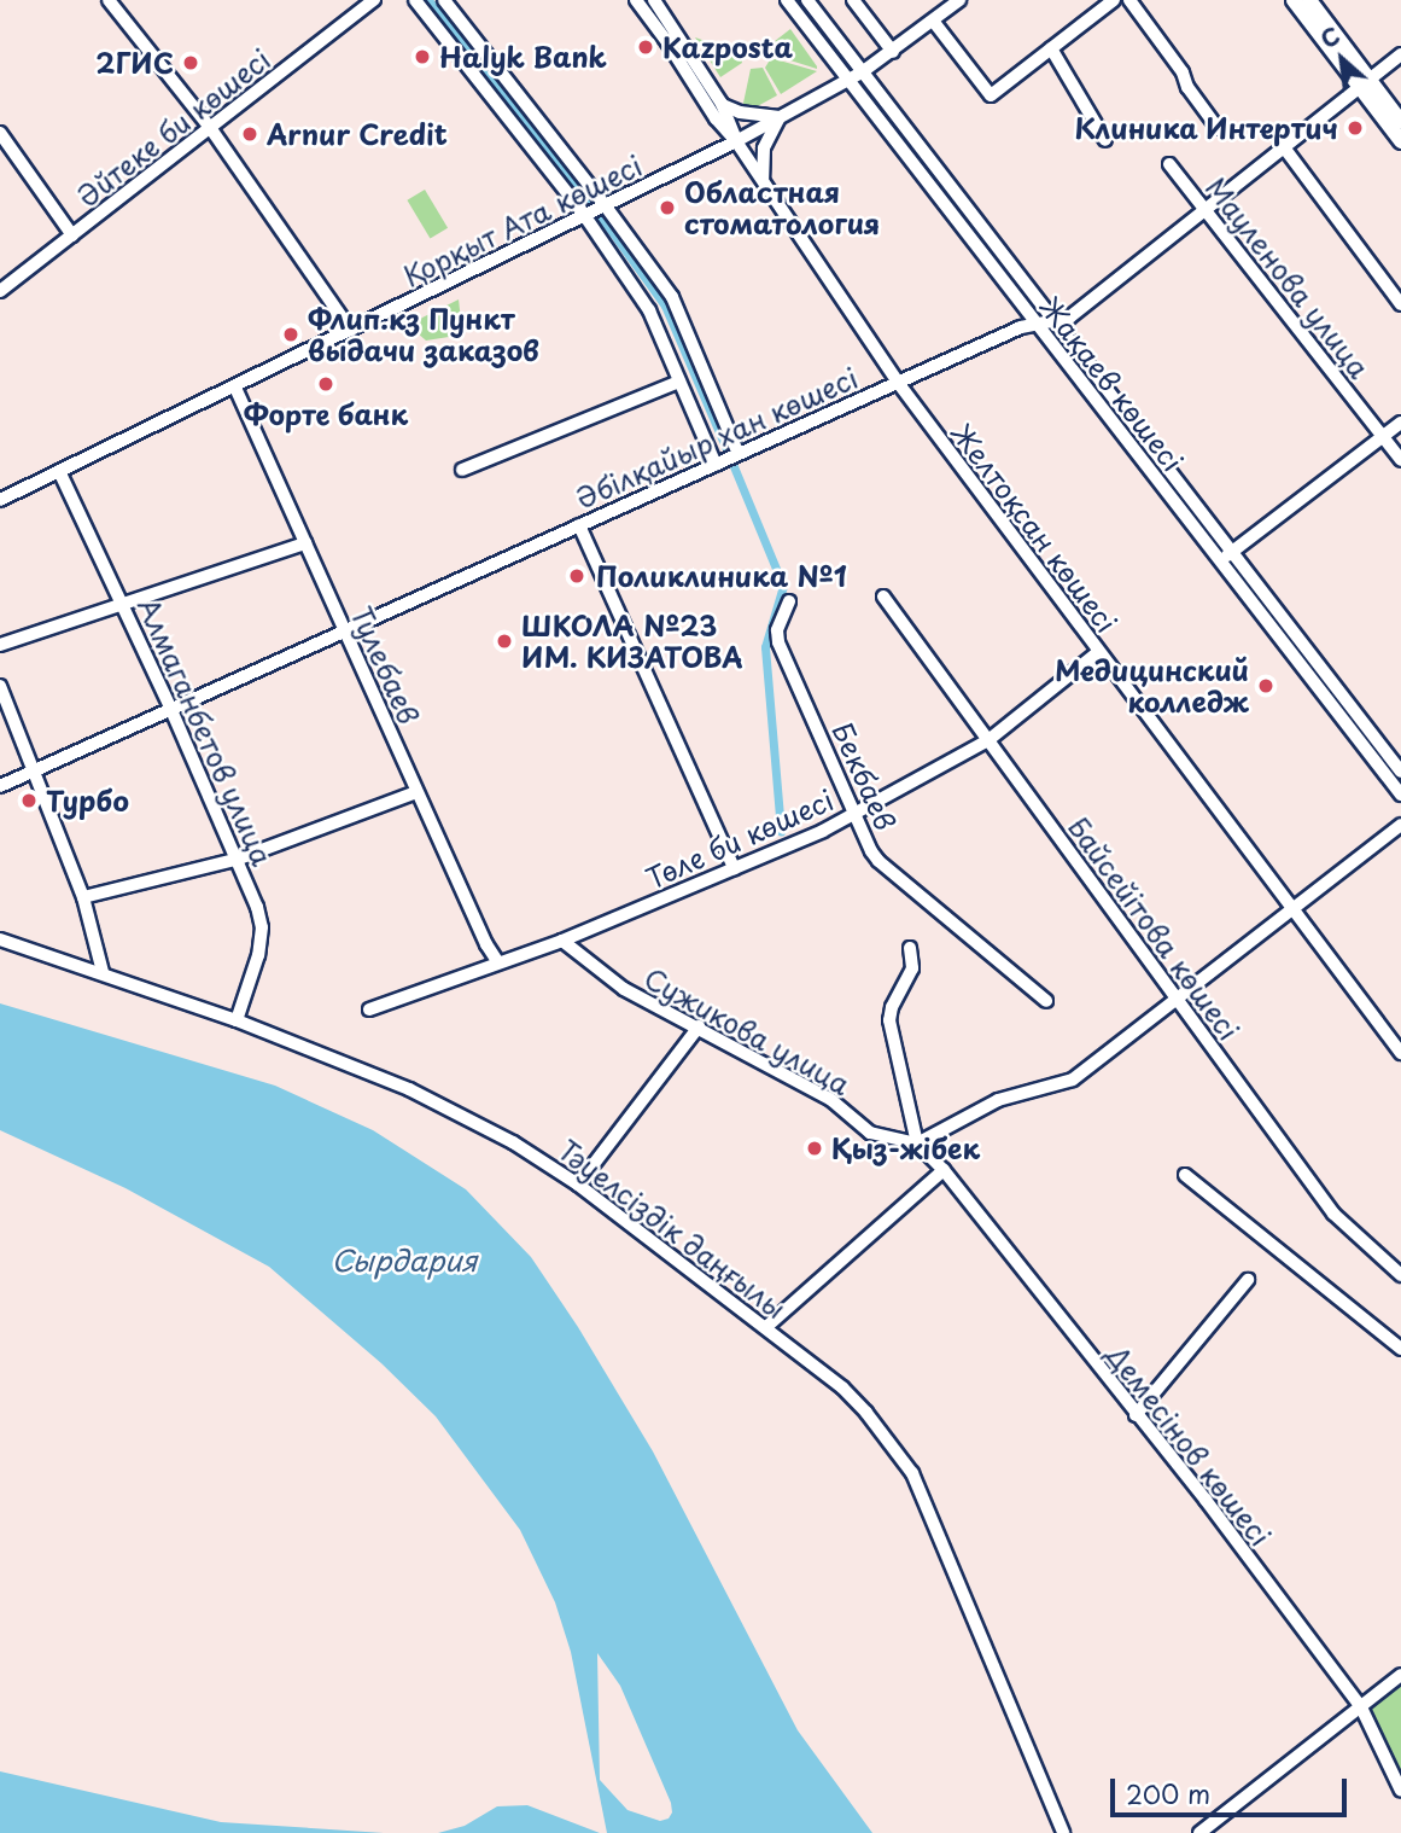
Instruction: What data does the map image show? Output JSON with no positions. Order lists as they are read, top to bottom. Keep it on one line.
{"streets":{"street":["Әйтеке би көшесі","Қорқыт Ата көшесі","Мауленова улица","Жақаев көшесі","Әбілқайыр хан көшесі","Желтоқсан көшесі","Тулебаев","Алмаганбетов улица","Бекбаев","Төле би көшесі","Байсейітова көшесі","Сужикова улица","Тәуелсіздік даңғылы","Демесінов көшесі"]},"crossings":[["Қорқыт Ата көшесі","Жақаев көшесі"],["Қорқыт Ата көшесі","Желтоқсан көшесі"],["Қорқыт Ата көшесі","Тулебаев"],["Қорқыт Ата көшесі","Алмаганбетов улица"],["Мауленова улица","Әбілқайыр хан көшесі"],["Жақаев көшесі","Әбілқайыр хан көшесі"],["Әбілқайыр хан көшесі","Желтоқсан көшесі"],["Әбілқайыр хан көшесі","Тулебаев"],["Әбілқайыр хан көшесі","Алмаганбетов улица"],["Желтоқсан көшесі","Төле би көшесі"],["Тулебаев","Төле би көшесі"],["Алмаганбетов улица","Тәуелсіздік даңғылы"],["Бекбаев","Төле би көшесі"],["Төле би көшесі","Байсейітова көшесі"],["Төле би көшесі","Сужикова улица"],["Сужикова улица","Демесінов көшесі"]],"water":["Сырдария"],"places":["Kazposta","Halyk Bank","2ГИС","Клиника Интертич","Arnur Credit","Областная стоматология","Флип.кз Пункт выдачи заказов","Форте банк","Поликлиника №1","ШКОЛА №23 ИМ. КИЗАТОВА","Медицинский колледж","Турбо","Қыз-жібек"],"scale_bar":"200 m","north":"top left"}
